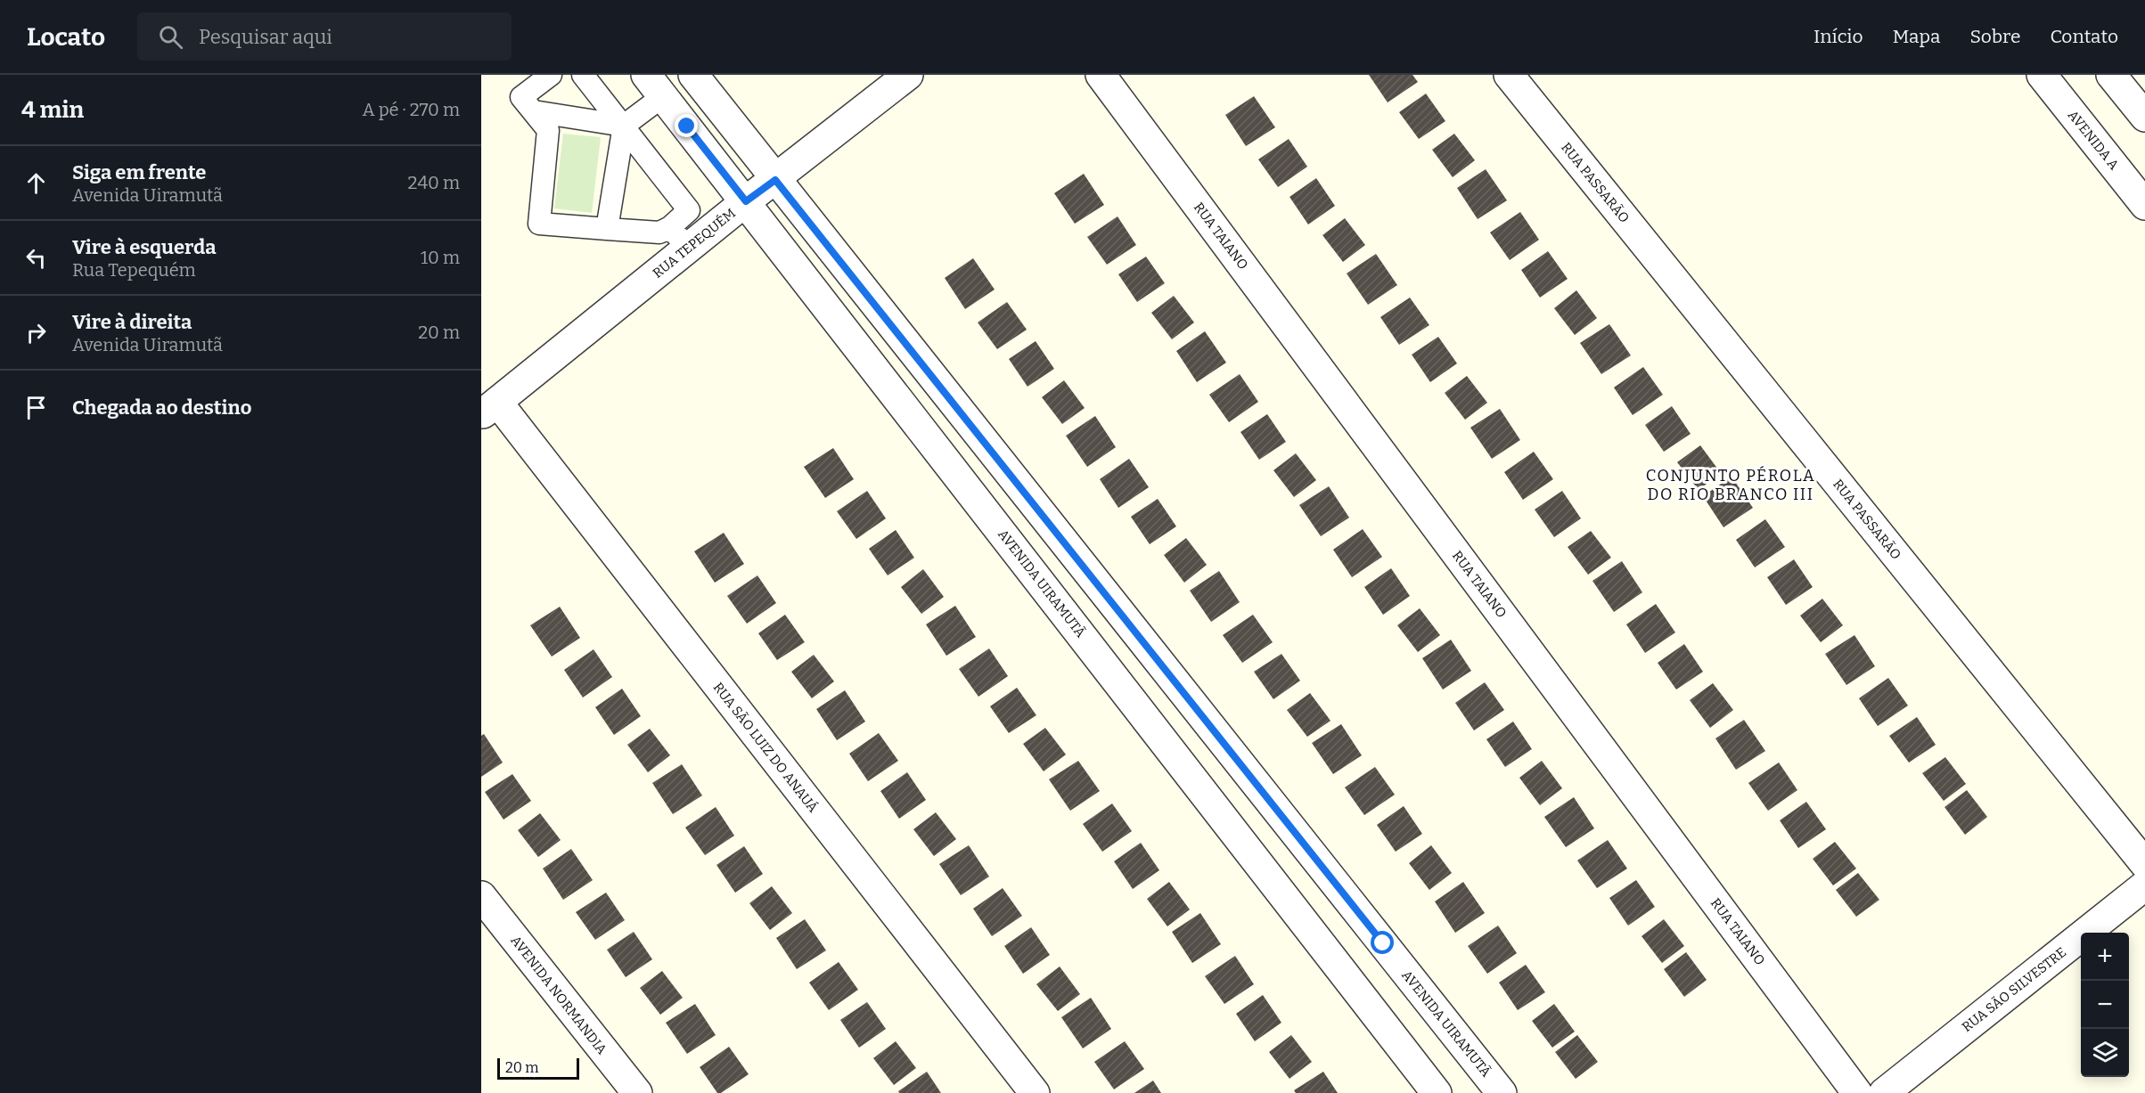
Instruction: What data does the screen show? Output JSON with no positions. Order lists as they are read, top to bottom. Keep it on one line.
{"streets":{"street":["AVENIDA A","RUA PASSARÃO","RUA TAIANO","RUA TEPEQUÉM","AVENIDA UIRAMUTÃ","RUA SÃO LUIZ DO ANAUÁ","RUA SÃO SILVESTRE","AVENIDA NORMANDIA"]},"crossings":[["RUA TEPEQUÉM","AVENIDA UIRAMUTÃ"],["RUA TEPEQUÉM","RUA SÃO LUIZ DO ANAUÁ"]],"districts":["CONJUNTO PÉROLA DO RIO BRANCO III"],"scale_bar":"20 m","page":{"header":"Locato","search":"Pesquisar aqui","nav":["Início","Mapa","Sobre","Contato"],"heading":["4 min","A pé · 270 m"],"list":[["Siga em frente","Avenida Uiramutã","240 m"],["Vire à esquerda","Rua Tepequém","10 m"],["Vire à direita","Avenida Uiramutã","20 m"],"Chegada ao destino"],"map_buttons":["+","−"],"scale":"20 m"}}
